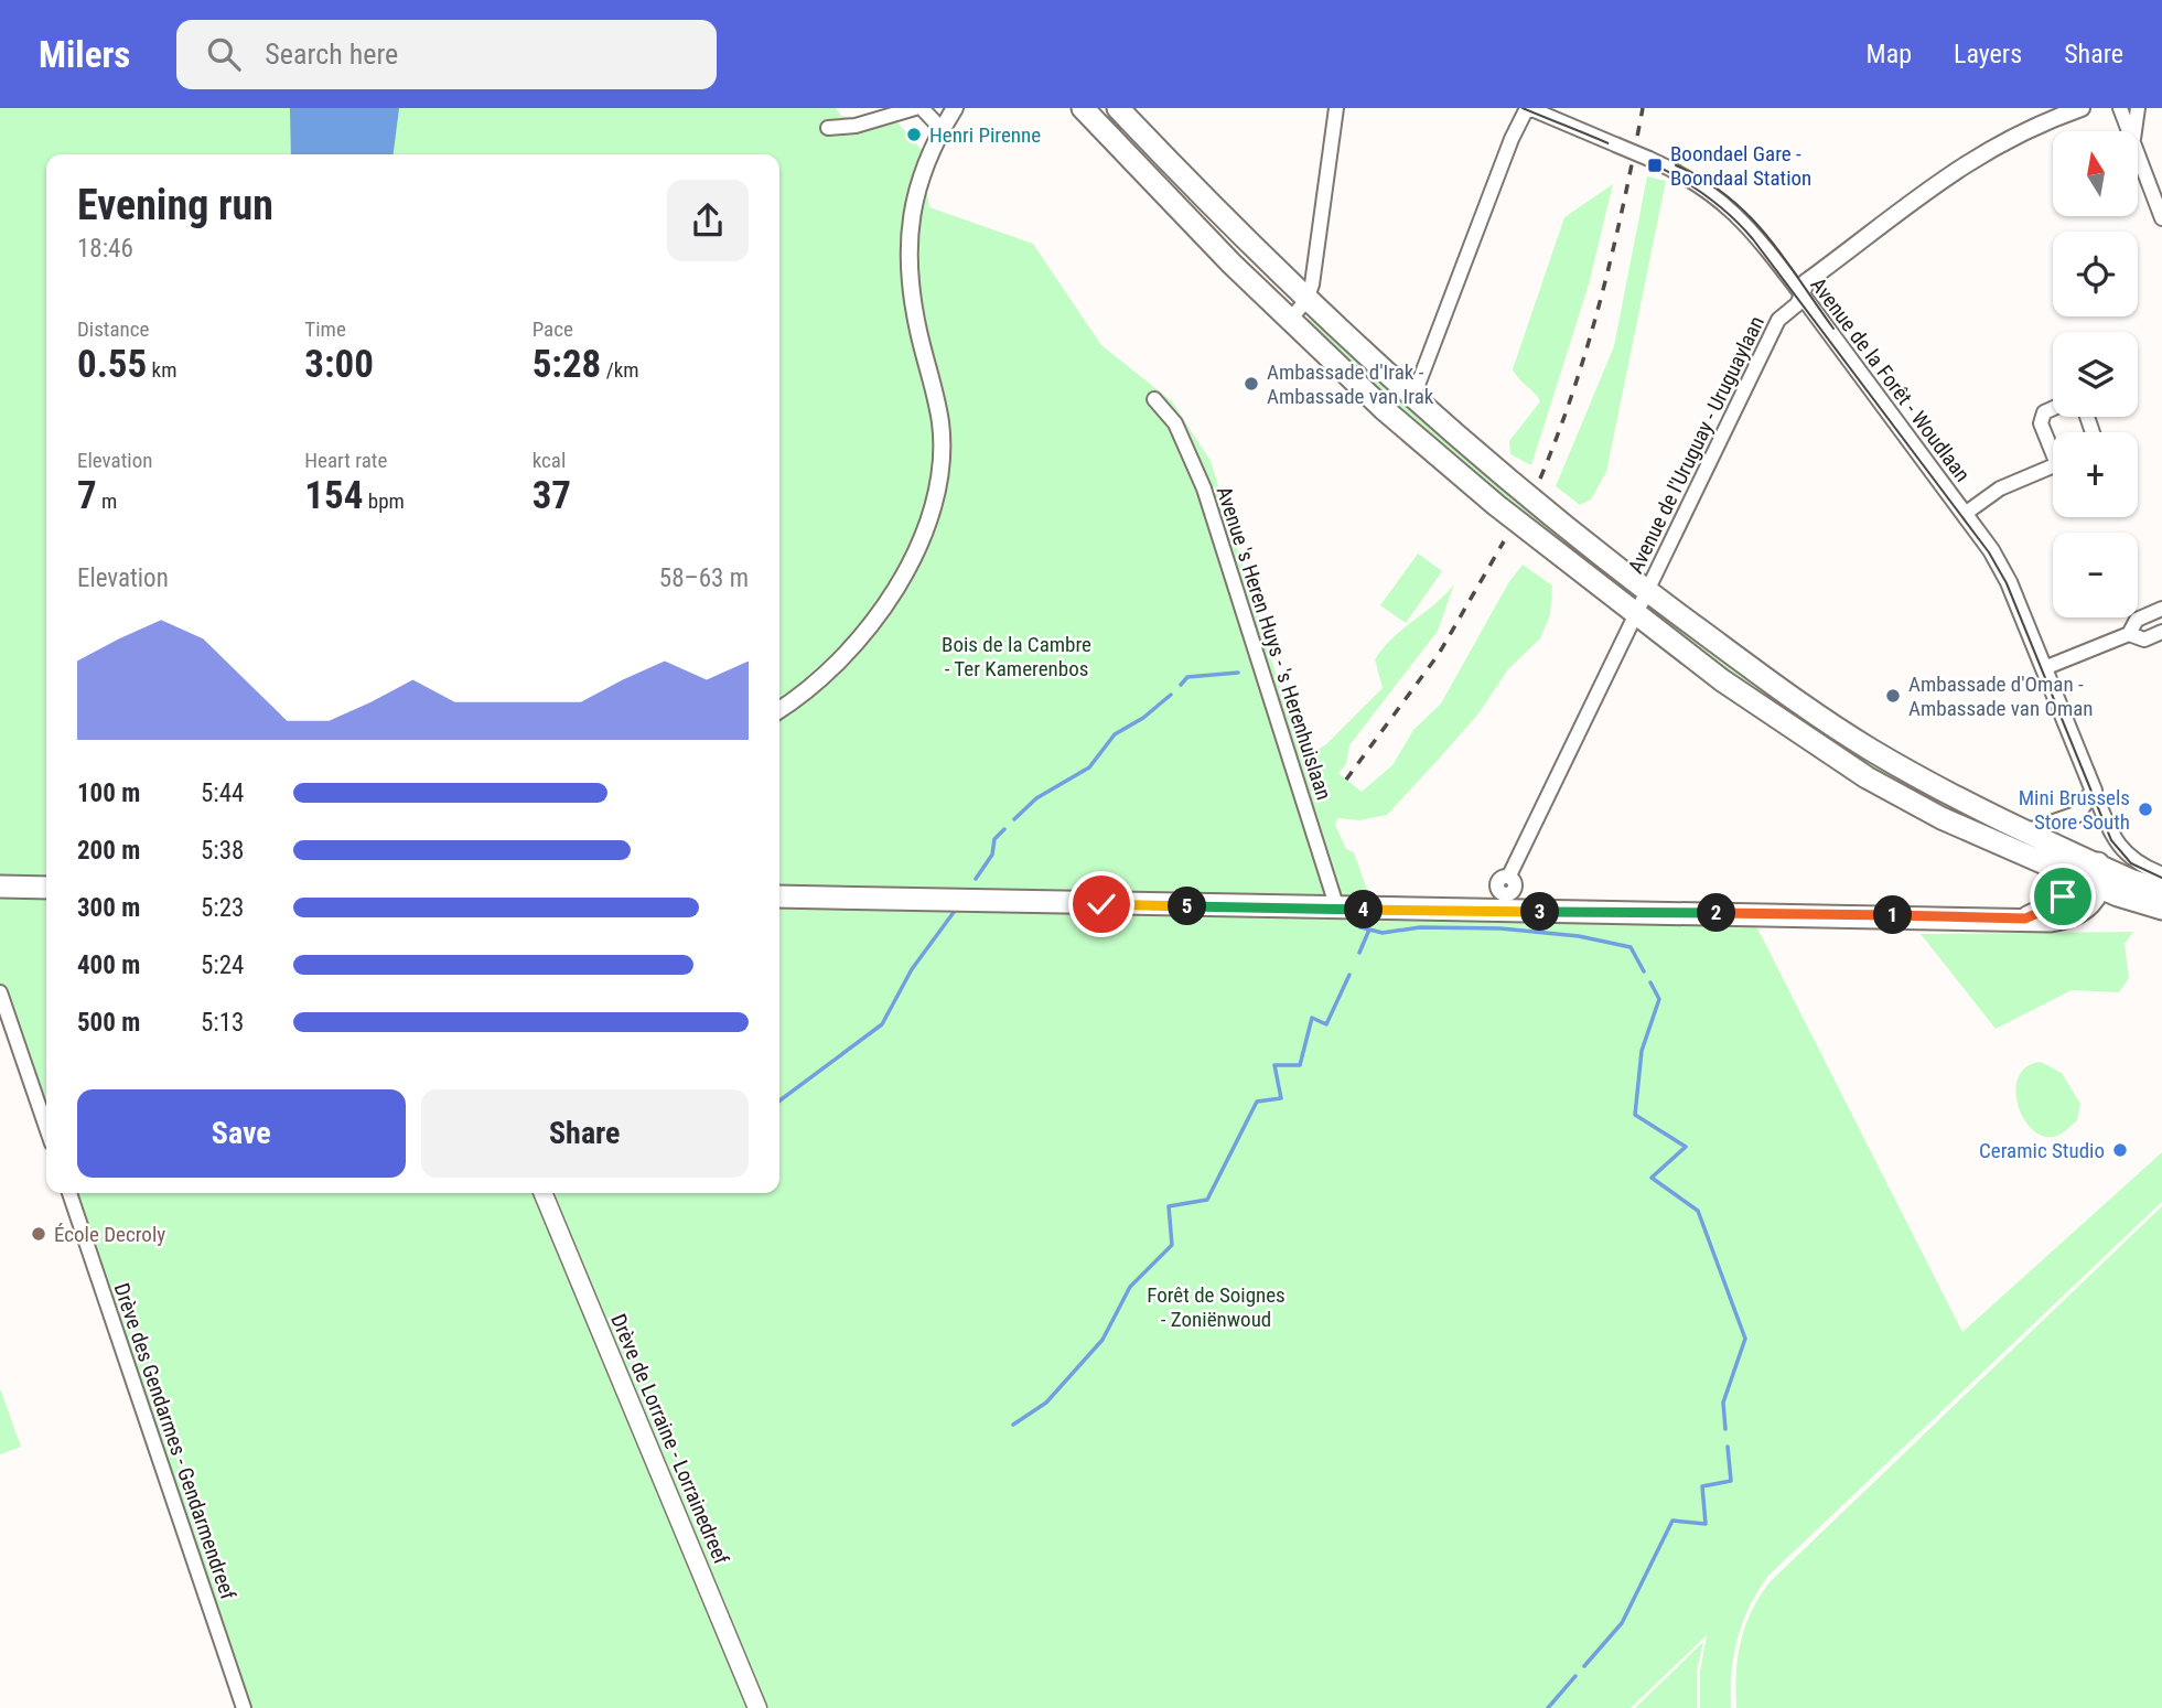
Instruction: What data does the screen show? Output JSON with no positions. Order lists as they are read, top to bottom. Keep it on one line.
{"streets":{"main road":["Drève de Lorraine - Lorrainedreef"],"street":["Avenue de la Forêt - Woudlaan","Avenue de l'Uruguay - Uruguaylaan","Avenue 's Heren Huys - 's Herenhuislaan","Drève des Gendarmes - Gendarmendreef"]},"crossings":[["Avenue de la Forêt - Woudlaan","Avenue de l'Uruguay - Uruguaylaan"]],"parks":["Bois de la Cambre - Ter Kamerenbos","Forêt de Soignes - Zoniënwoud"],"places":{"other":["Henri Pirenne","Ambassade d'Irak - Ambassade van Irak","Ambassade d'Oman - Ambassade van Oman","Mini Brussels Store South","Ceramic Studio","École Decroly"],"transit":["Boondael Gare - Boondaal Station"]},"north":"top","page":{"header":"Milers","search":"Search here","nav":["Map","Layers","Share"],"map_buttons":["+","−"],"heading":["Evening run","18:46"],"stats":[["Distance","0.55 km"],["Time","3:00"],["Pace","5:28 /km"],["Elevation","7 m"],["Heart rate","154 bpm"],["kcal","37"]],"chart":["Elevation","58–63 m"],"list":[{"name":"100 m","note":"5:44"},{"name":"200 m","note":"5:38"},{"name":"300 m","note":"5:23"},{"name":"400 m","note":"5:24"},{"name":"500 m","note":"5:13"}],"pins":["5","4","3","2","1"],"buttons":["Save","Share"]}}
